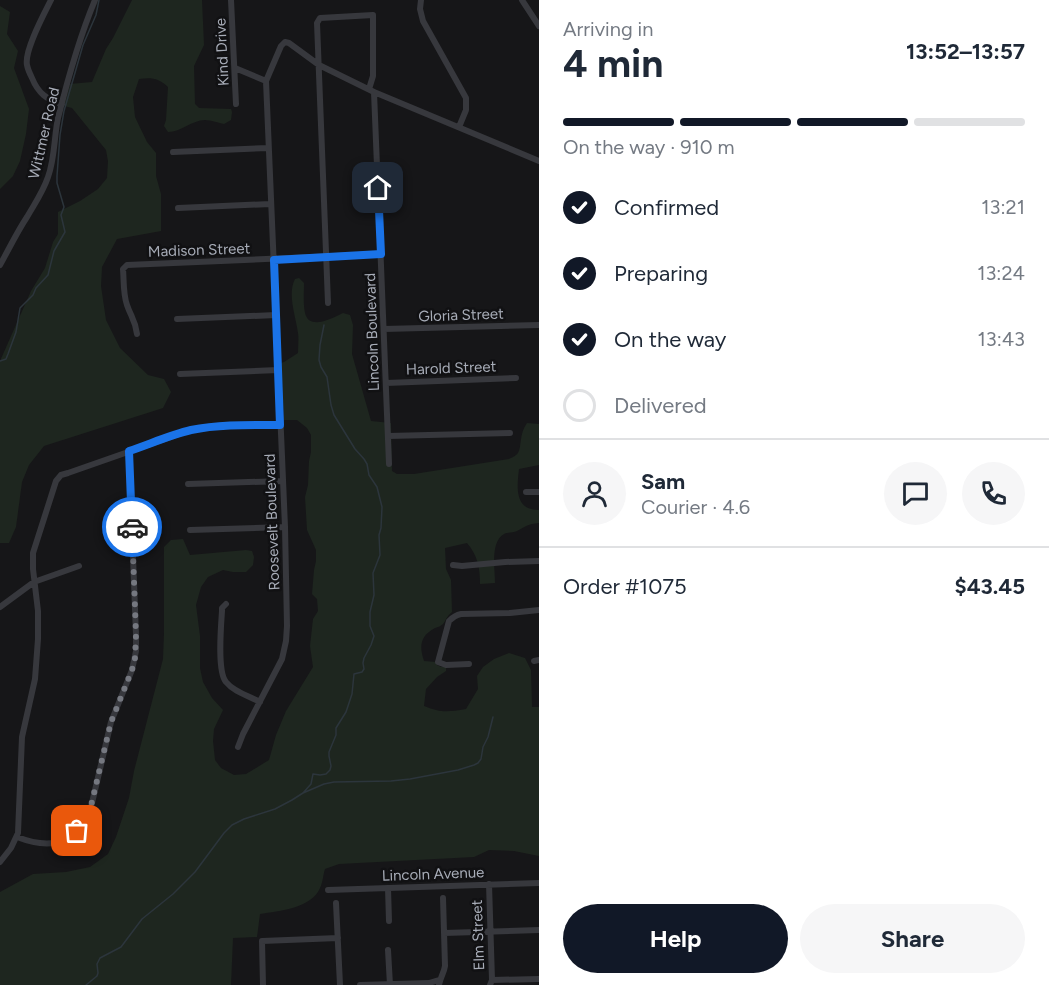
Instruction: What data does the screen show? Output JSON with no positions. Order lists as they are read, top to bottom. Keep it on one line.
{"streets":{"street":["Kind Drive","Wittmer Road","Madison Street","Gloria Street","Lincoln Boulevard","Harold Street","Roosevelt Boulevard","Lincoln Avenue","Elm Street"]},"crossings":[["Madison Street","Lincoln Boulevard"],["Madison Street","Roosevelt Boulevard"],["Gloria Street","Lincoln Boulevard"],["Lincoln Boulevard","Harold Street"],["Lincoln Boulevard","Roosevelt Boulevard"],["Lincoln Avenue","Elm Street"]],"page":{"heading":["4 min","Arriving in","13:52–13:57"],"panel":["Sam","Courier · 4.6","Order #1075","$43.45"],"bar":"On the way · 910 m","list":[["Confirmed","13:21"],["Preparing","13:24"],["On the way","13:43"],"Delivered"],"buttons":["Help","Share"]}}
